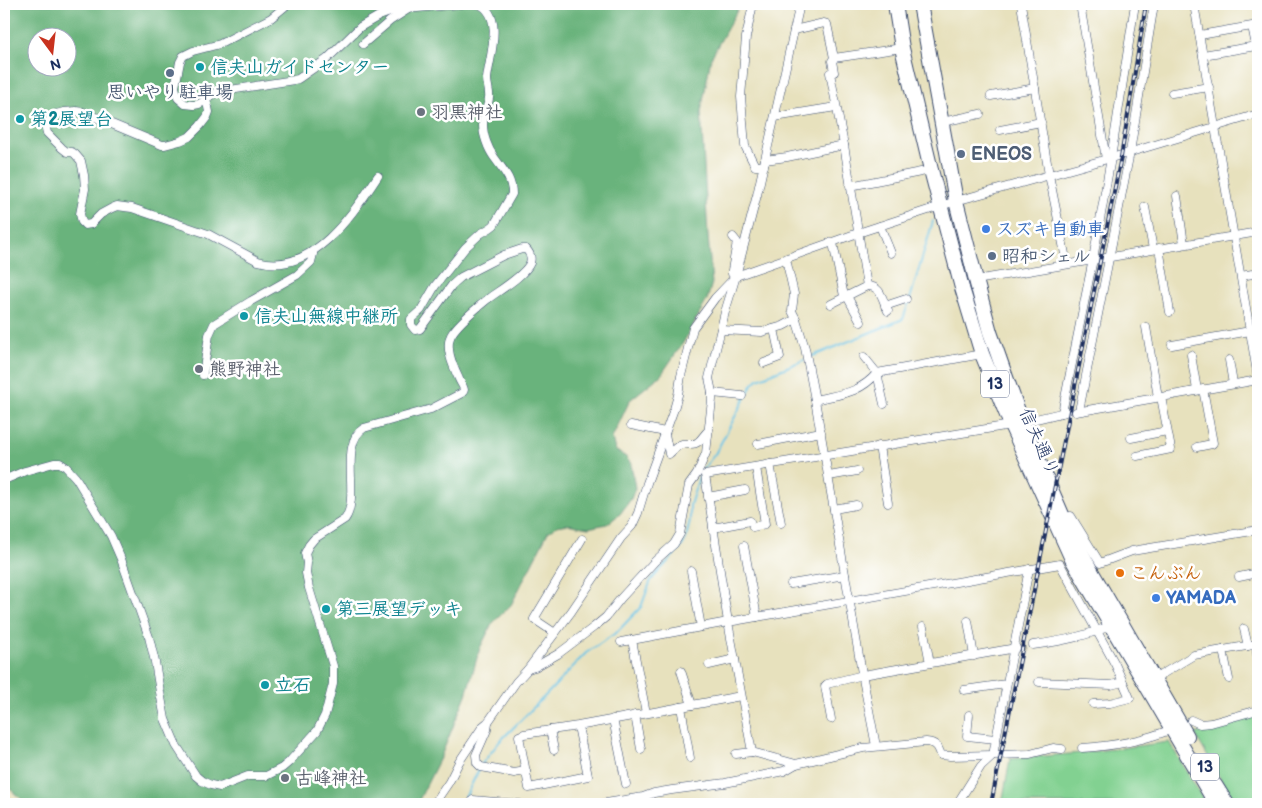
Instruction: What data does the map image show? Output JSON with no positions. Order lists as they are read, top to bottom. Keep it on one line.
{"streets":{"highway":["13","信夫通り"]},"places":["信夫山ガイドセンター","思いやり駐車場","羽黒神社","第2展望台","ENEOS","スズキ自動車","昭和シェル","信夫山無線中継所","熊野神社","こんぶん","YAMADA","第三展望デッキ","立石","古峰神社"],"north":"bottom"}
